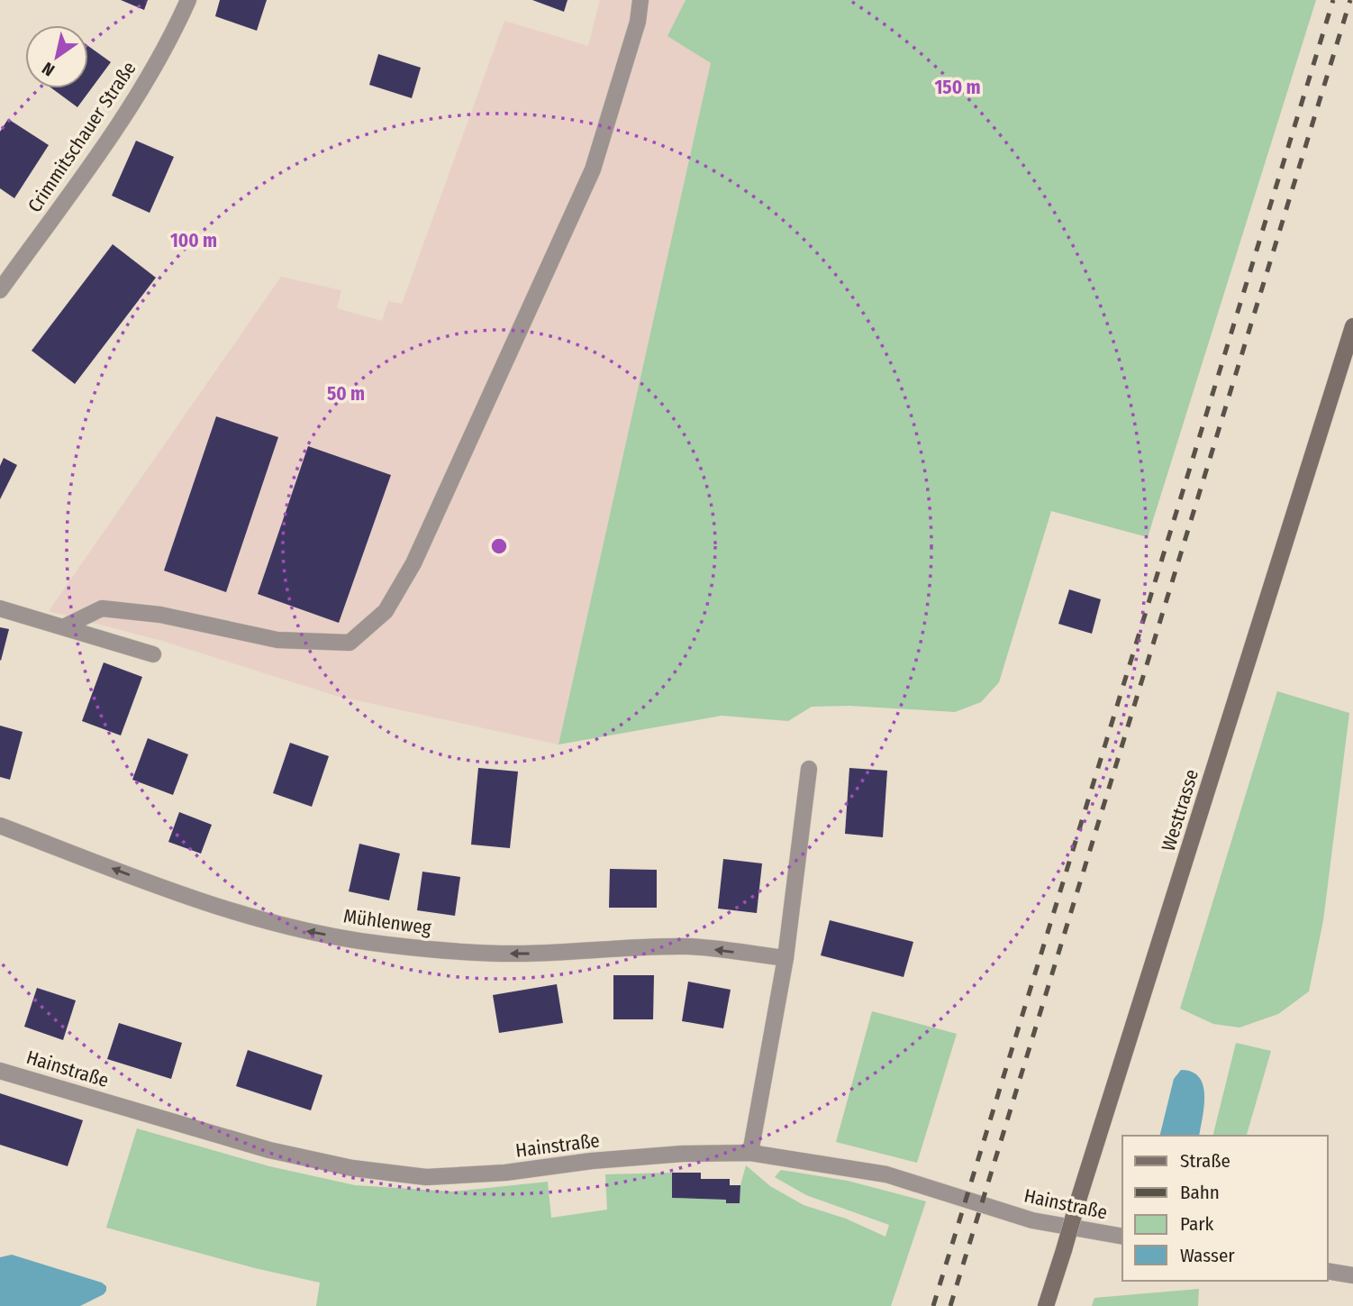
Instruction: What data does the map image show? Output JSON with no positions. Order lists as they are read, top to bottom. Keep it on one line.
{"streets":{"main road":["Westtrasse"],"street":["Crimmitschauer Straße","Mühlenweg","Hainstraße"]},"one_way":["Mühlenweg"],"legend":["Straße","Bahn","Park","Wasser"],"north":"bottom left","rings":["150 m","100 m","50 m"]}
